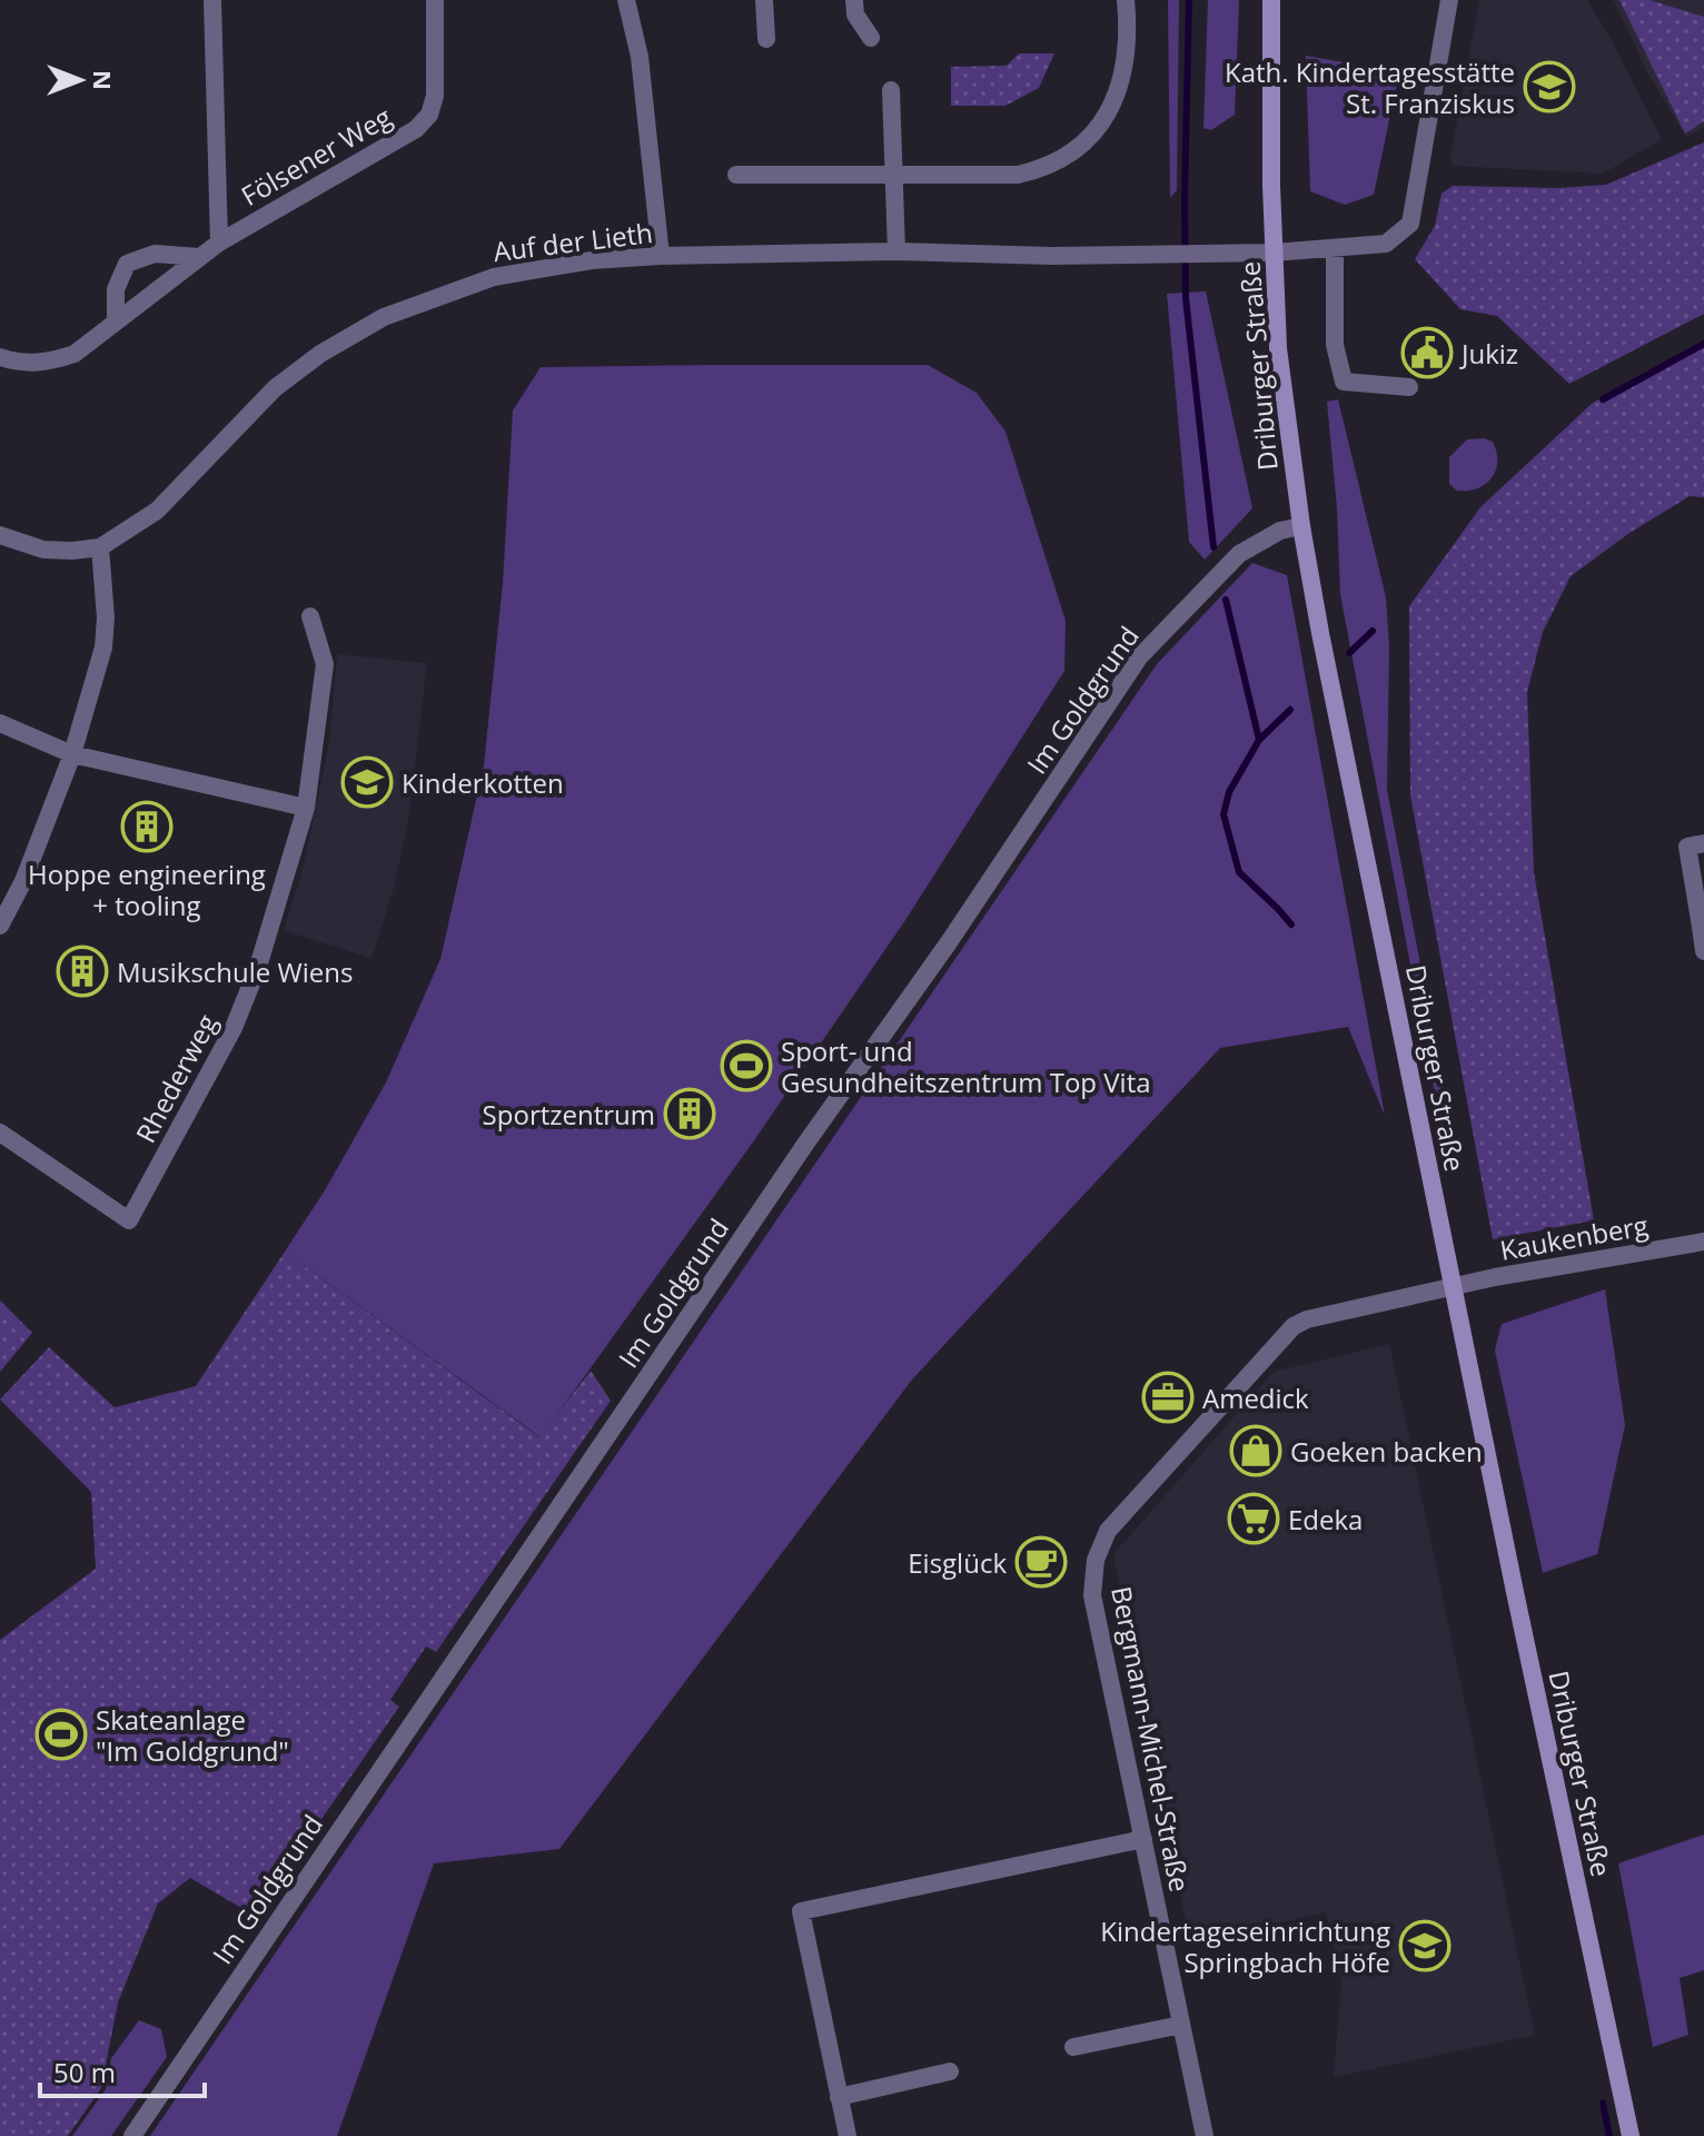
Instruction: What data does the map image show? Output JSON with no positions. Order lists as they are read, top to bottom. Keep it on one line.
{"streets":{"main road":["Driburger Straße"],"street":["Fölsener Weg","Auf der Lieth","Im Goldgrund","Rhederweg","Kaukenberg","Bergmann-Michel-Straße"]},"crossings":[["Auf der Lieth","Driburger Straße"],["Driburger Straße","Im Goldgrund"],["Driburger Straße","Kaukenberg"],["Driburger Straße","Bergmann-Michel-Straße"],["Kaukenberg","Bergmann-Michel-Straße"]],"places":{"school or university":["Kath. Kindertagesstätte St. Franziskus","Kinderkotten","Kindertageseinrichtung Springbach Höfe"],"public building":["Jukiz"],"building":["Hoppe engineering + tooling","Musikschule Wiens","Sportzentrum"],"sports":["Sport- und Gesundheitszentrum Top Vita","Skateanlage \"Im Goldgrund\""],"office":["Amedick"],"shop":["Goeken backen"],"supermarket":["Edeka"],"cafe":["Eisglück"]},"scale_bar":"50 m","north":"right"}
